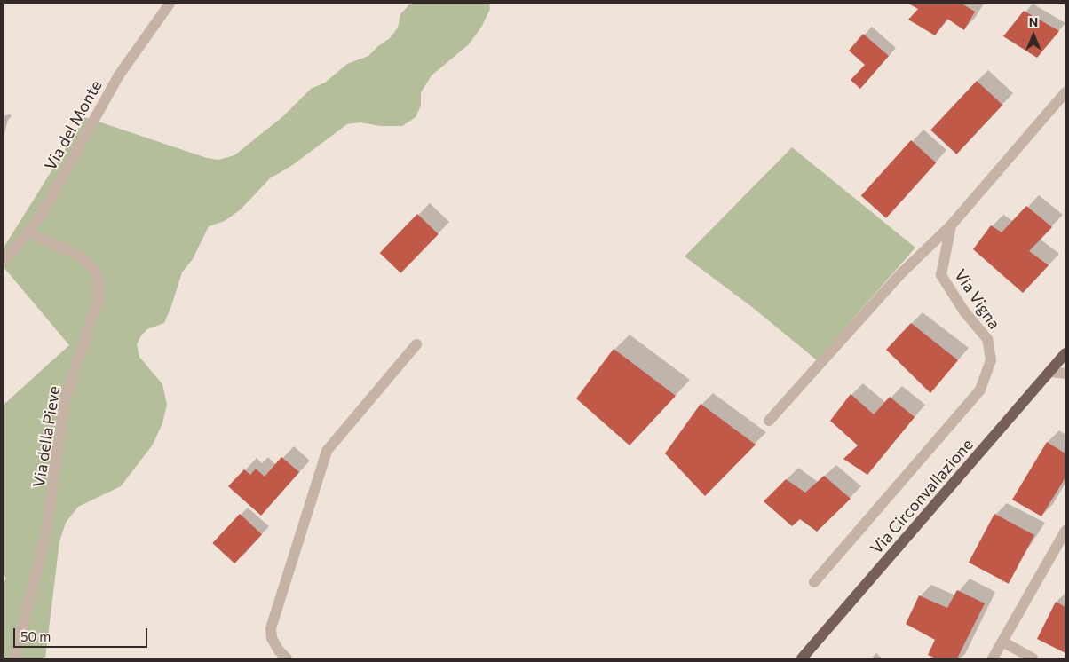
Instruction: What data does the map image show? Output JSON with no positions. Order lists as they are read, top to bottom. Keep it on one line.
{"streets":{"main road":["Via Circonvallazione"],"street":["Via del Monte","Via Vigna","Via della Pieve"]},"crossings":[["Via del Monte","Via della Pieve"]],"scale_bar":"50 m","north":"top"}
